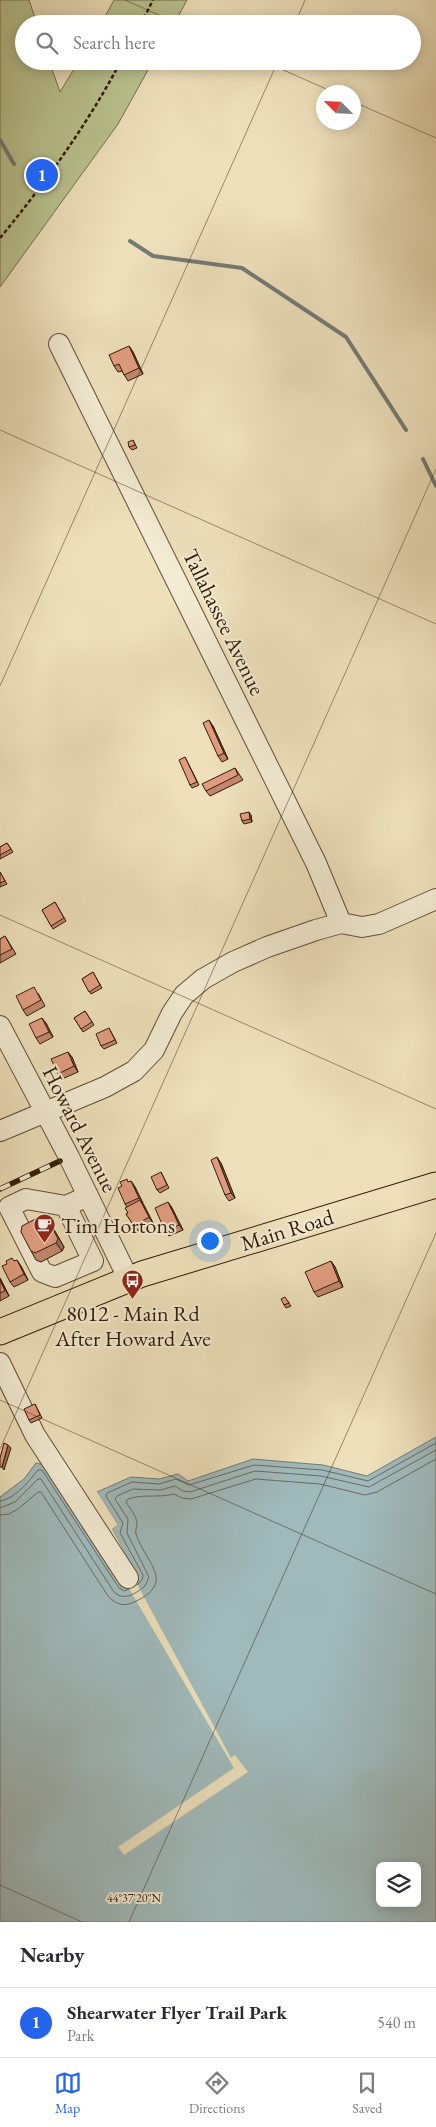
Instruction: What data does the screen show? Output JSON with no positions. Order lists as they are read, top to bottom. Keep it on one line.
{"streets":{"main road":["Main Road"],"street":["Tallahassee Avenue","Howard Avenue"]},"crossings":[["Howard Avenue","Main Road"]],"places":{"cafe":["Tim Hortons"],"bus stop":["8012 - Main Rd After Howard Ave"]},"north":"top left","page":{"search":"Search here","pins":"1","heading":"Nearby","list":[{"mark":"1","name":"Shearwater Flyer Trail Park","note":"Park","value":"540 m"}],"nav":["Map","Directions","Saved"]},"coordinates":["44°37'20\"N"]}
